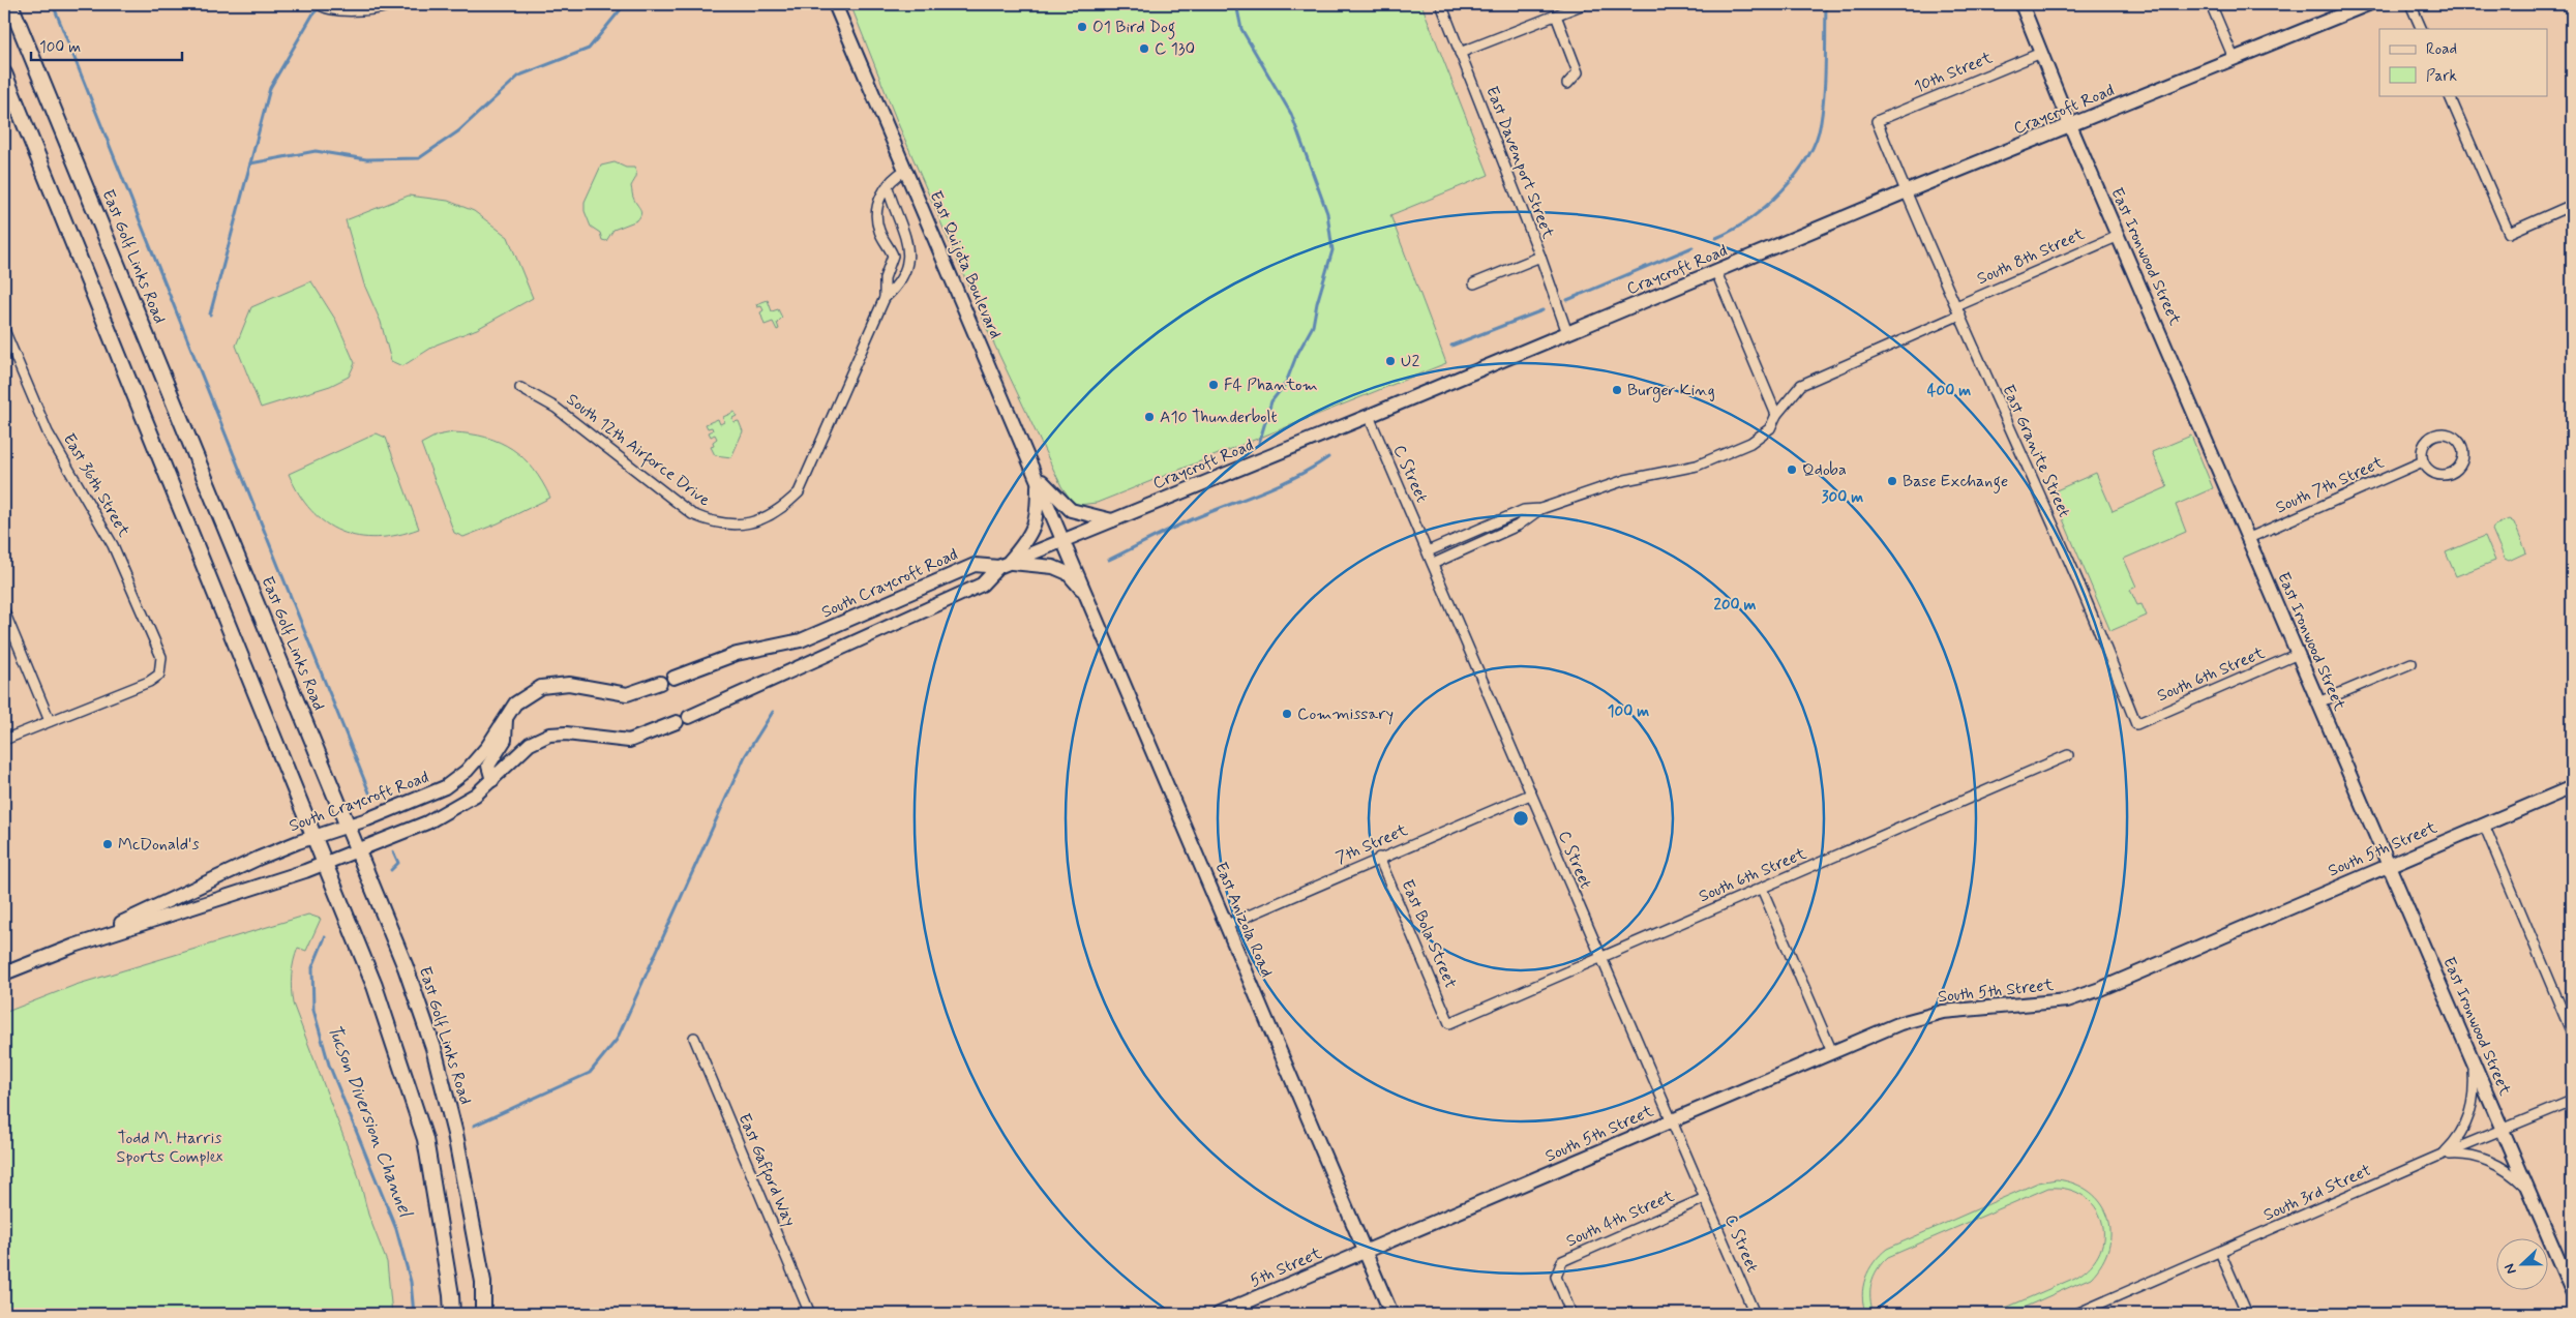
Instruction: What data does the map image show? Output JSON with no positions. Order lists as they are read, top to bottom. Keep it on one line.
{"streets":{"main road":["East Golf Links Road"],"street":["10th Street","Craycroft Road","East Davenport Street","South 8th Street","East Ironwood Street","East Quijota Boulevard","South 12th Airforce Drive","East Granite Street","C Street","East 36th Street","South 7th Street","South Craycroft Road","South 6th Street","7th Street","South 5th Street","East Anizola Road","East Bola Street","East Gafford Way","South 3rd Street","South 4th Street","5th Street"]},"crossings":[["10th Street","East Ironwood Street"],["10th Street","East Granite Street"],["Craycroft Road","East Davenport Street"],["Craycroft Road","East Ironwood Street"],["Craycroft Road","East Quijota Boulevard"],["Craycroft Road","East Granite Street"],["Craycroft Road","C Street"],["Craycroft Road","South Craycroft Road"],["Craycroft Road","East Anizola Road"],["East Golf Links Road","South Craycroft Road"],["South 8th Street","East Ironwood Street"],["South 8th Street","East Granite Street"],["East Ironwood Street","South 7th Street"],["East Ironwood Street","South 6th Street"],["East Ironwood Street","South 5th Street"],["East Ironwood Street","South 3rd Street"],["East Quijota Boulevard","South 12th Airforce Drive"],["East Quijota Boulevard","East Anizola Road"],["East Granite Street","South 6th Street"],["C Street","South 6th Street"],["C Street","7th Street"],["C Street","South 5th Street"],["C Street","South 4th Street"],["South Craycroft Road","East Anizola Road"],["South 6th Street","East Bola Street"],["7th Street","East Anizola Road"],["7th Street","East Bola Street"],["South 5th Street","East Anizola Road"],["South 5th Street","5th Street"],["East Anizola Road","5th Street"]],"water":["Tucson Diversion Channel"],"parks":["Todd M. Harris Sports Complex"],"places":["O1 Bird Dog","C 130","U2","F4 Phantom","Burger King","A10 Thunderbolt","Qdoba","Base Exchange","Commissary","McDonald's"],"legend":["Road","Park"],"scale_bar":"100 m","north":"left","rings":["400 m","300 m","200 m","100 m"]}
